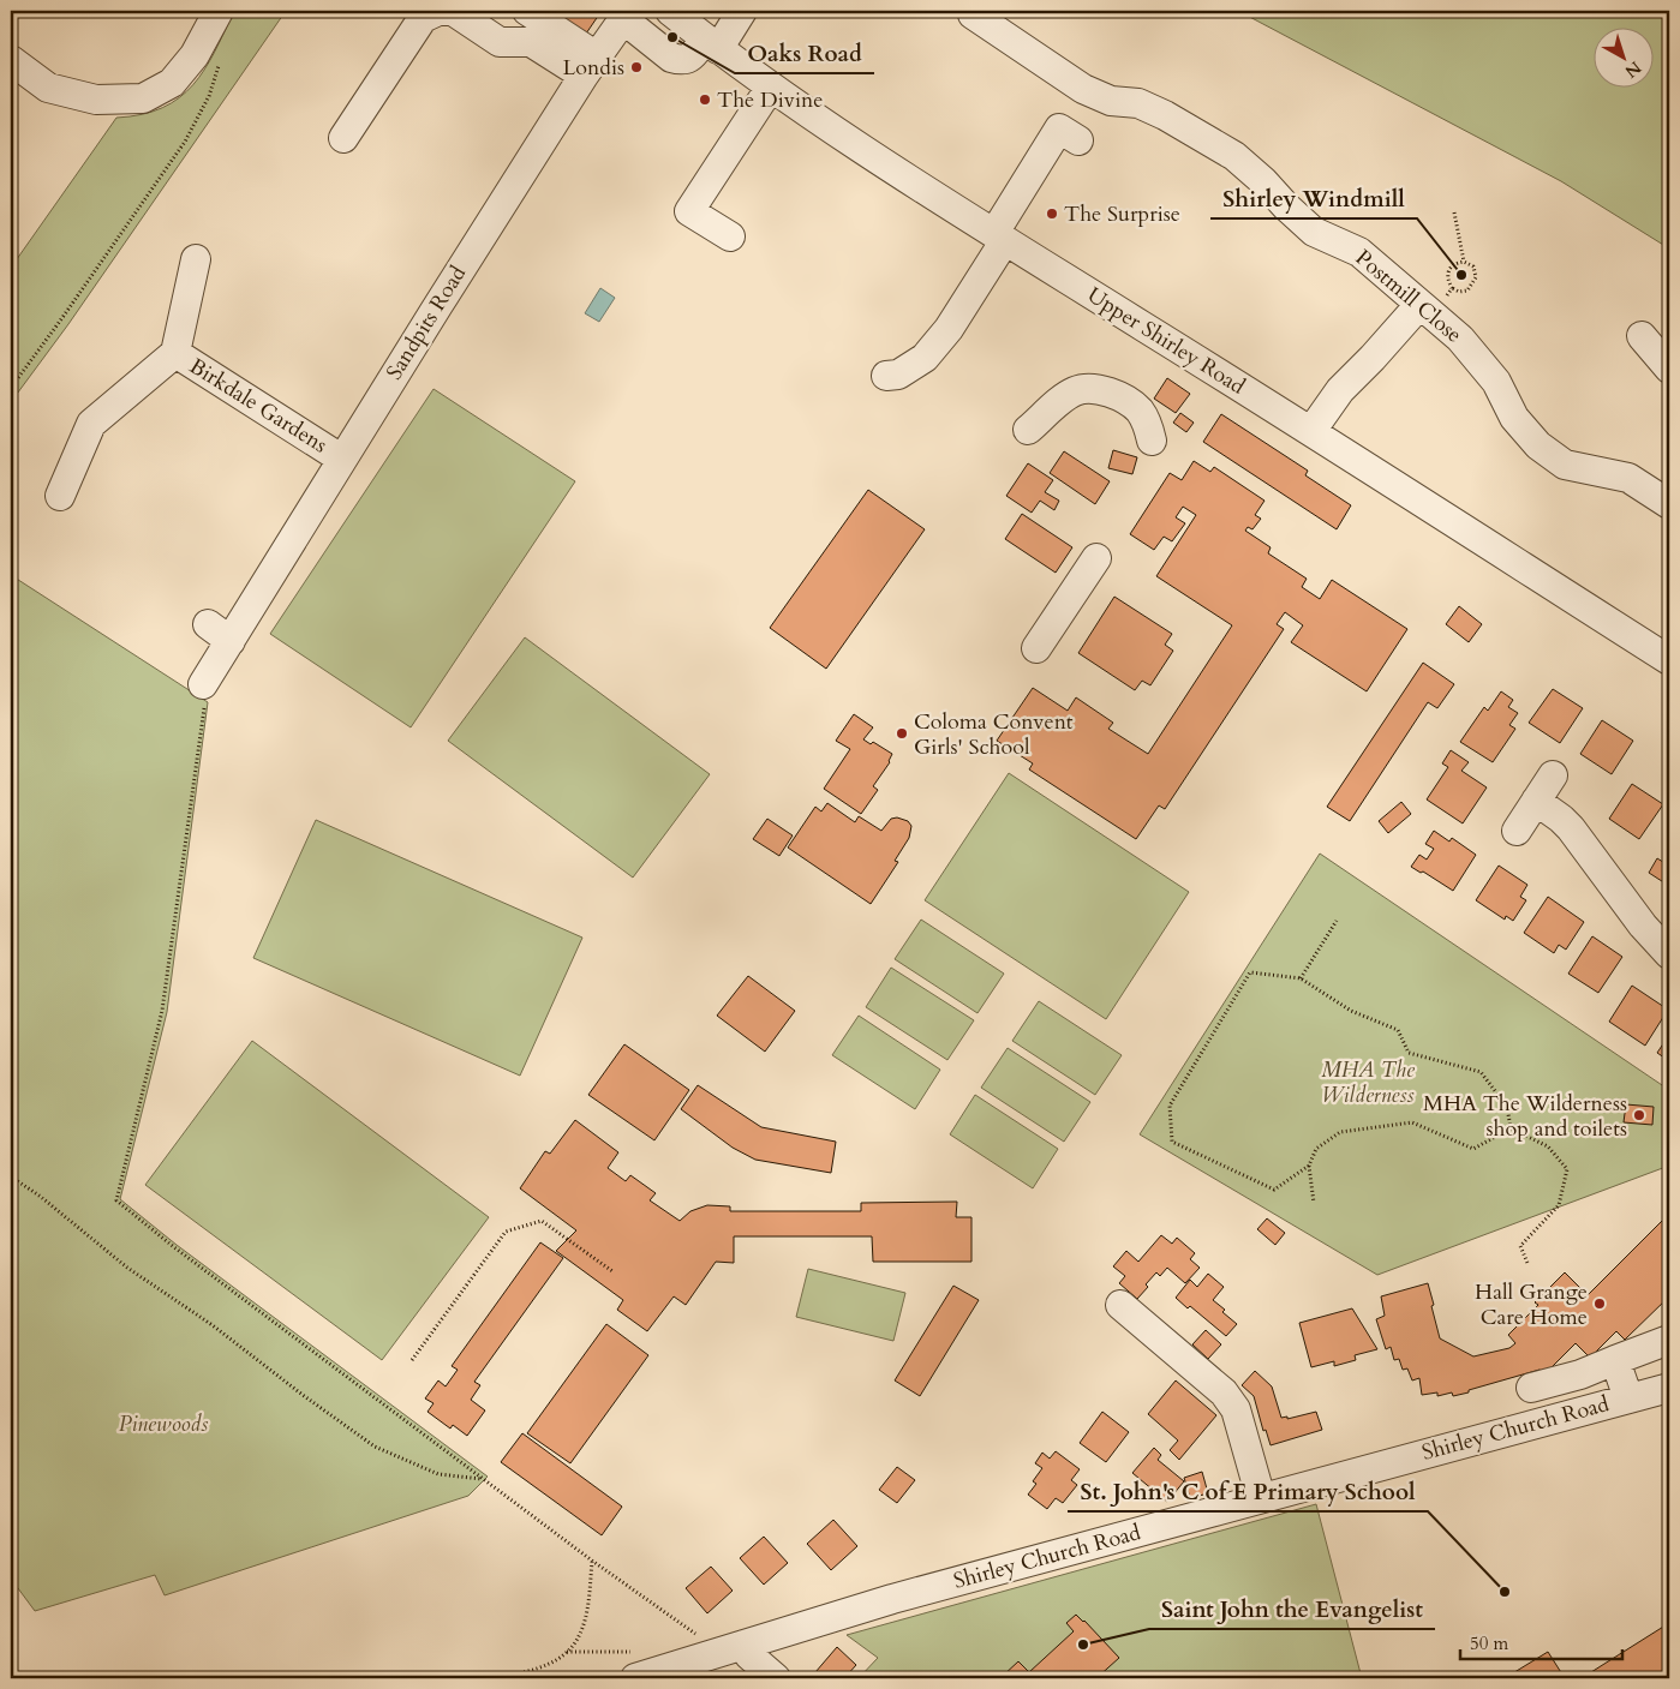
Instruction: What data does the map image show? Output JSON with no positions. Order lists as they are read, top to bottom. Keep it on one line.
{"streets":{"street":["Postmill Close","Sandpits Road","Upper Shirley Road","Birkdale Gardens","Shirley Church Road"]},"crossings":[["Sandpits Road","Birkdale Gardens"]],"parks":["MHA The Wilderness","Pinewoods"],"places":["Oaks Road","Londis","The Divine","The Surprise","Shirley Windmill","Coloma Convent Girls' School","MHA The Wilderness shop and toilets","Hall Grange Care Home","St. John's C of E Primary School","Saint John the Evangelist"],"scale_bar":"50 m","north":"bottom right"}
